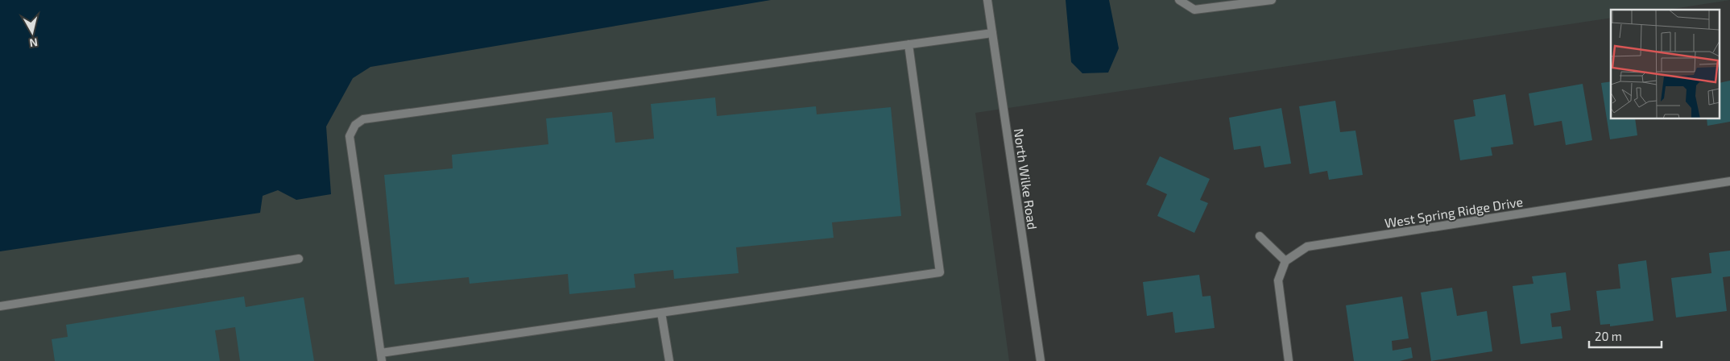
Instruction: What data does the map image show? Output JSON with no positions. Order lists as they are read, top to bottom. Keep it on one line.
{"streets":{"street":["North Wilke Road","West Spring Ridge Drive"]},"scale_bar":"20 m","north":"bottom"}
